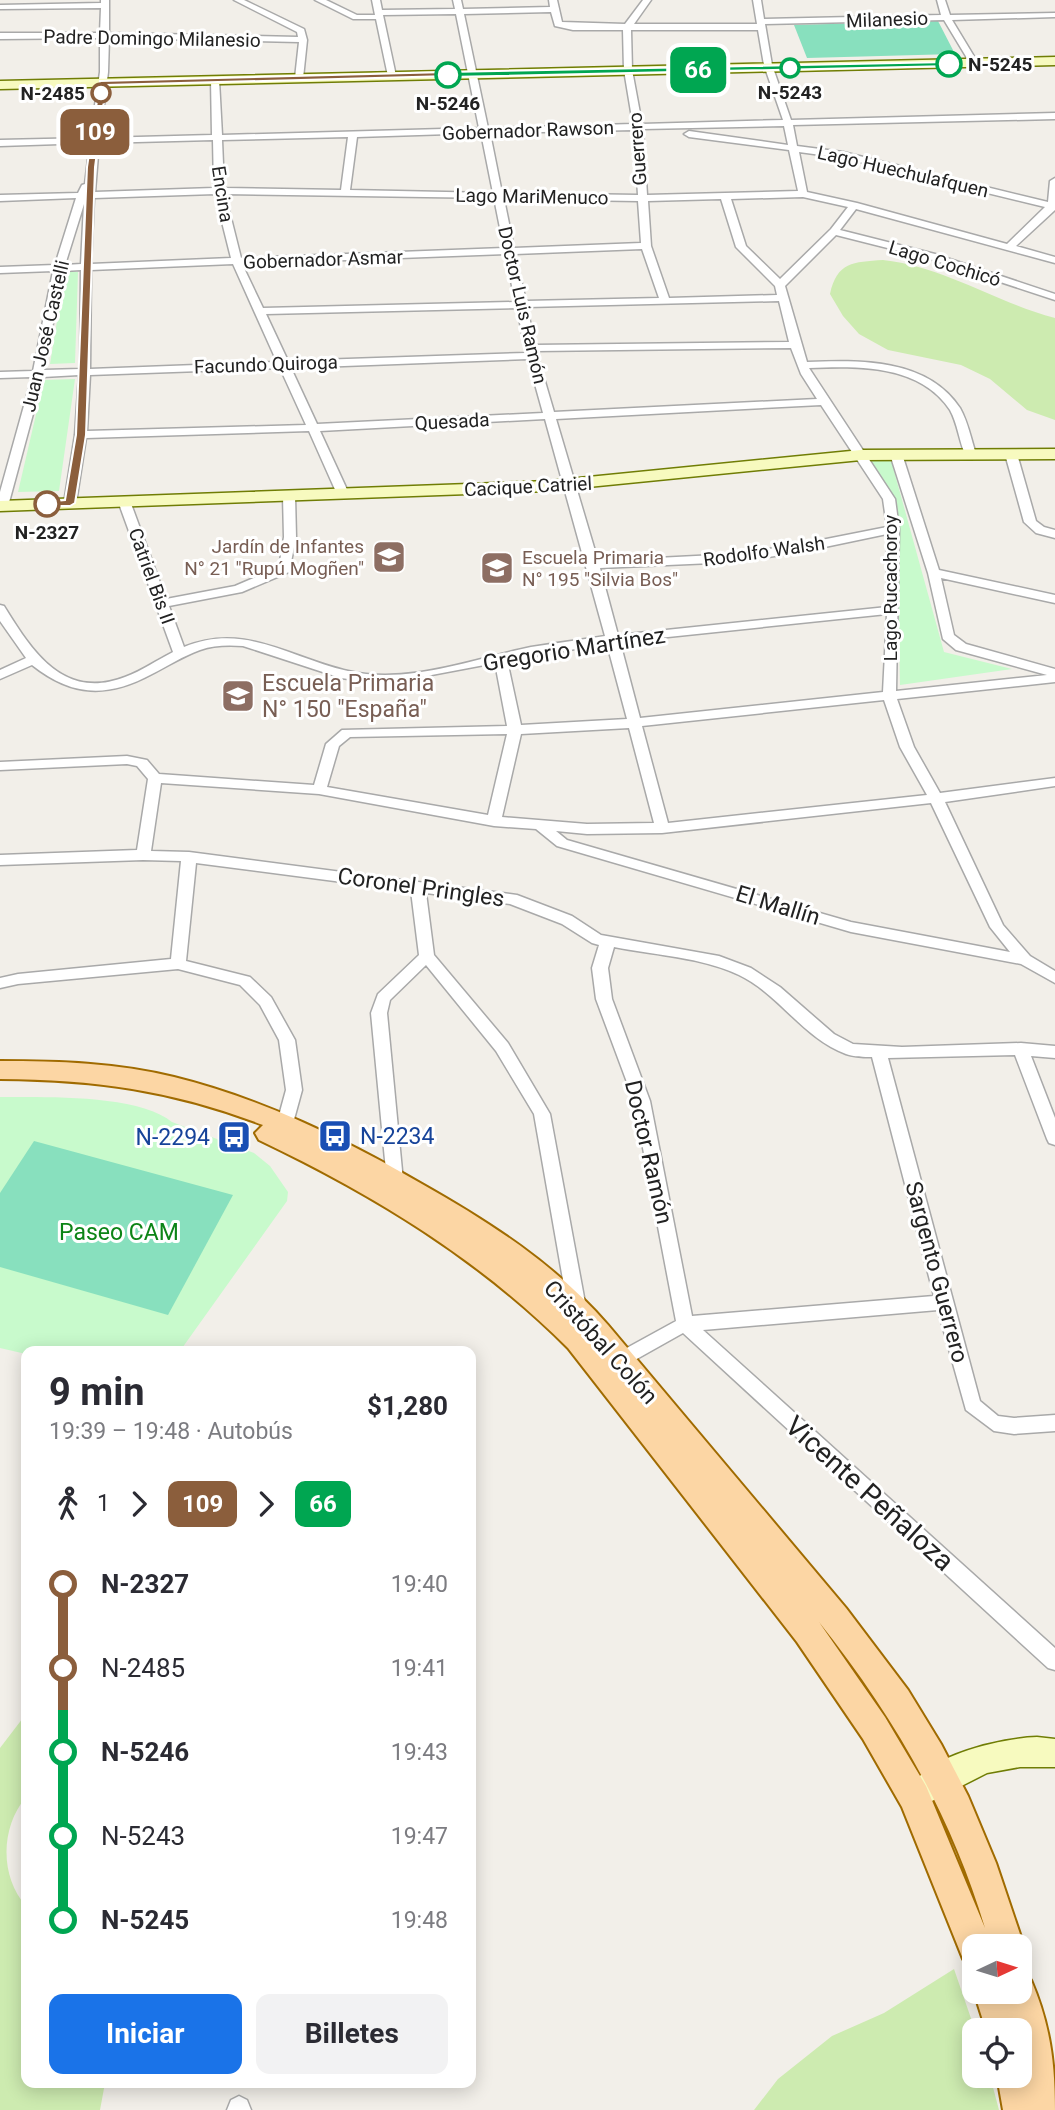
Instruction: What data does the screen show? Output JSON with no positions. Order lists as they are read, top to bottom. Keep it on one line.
{"streets":{"main road":["Cacique Catriel","Cristóbal Colón"],"street":["Milanesio","Padre Domingo Milanesio","Gobernador Rawson","Guerrero","Lago Huechulafquen","Encina","Lago MariMenuco","Gobernador Asmar","Lago Cochicó","Doctor Luis Ramón","Juan José Castelli","Facundo Quiroga","Quesada","Rodolfo Walsh","Catriel Bis II","Lago Rucachoroy","Gregorio Martínez","Coronel Pringles","El Mallín","Doctor Ramón","Sargento Guerrero","Vicente Peñaloza"]},"crossings":[["Milanesio","Guerrero"],["Padre Domingo Milanesio","Juan José Castelli"],["Gobernador Rawson","Guerrero"],["Gobernador Rawson","Lago Huechulafquen"],["Gobernador Rawson","Encina"],["Gobernador Rawson","Doctor Luis Ramón"],["Gobernador Rawson","Juan José Castelli"],["Guerrero","Lago MariMenuco"],["Guerrero","Gobernador Asmar"],["Encina","Lago MariMenuco"],["Encina","Gobernador Asmar"],["Encina","Facundo Quiroga"],["Encina","Quesada"],["Encina","Cacique Catriel"],["Lago MariMenuco","Doctor Luis Ramón"],["Lago MariMenuco","Juan José Castelli"],["Gobernador Asmar","Doctor Luis Ramón"],["Gobernador Asmar","Juan José Castelli"],["Doctor Luis Ramón","Facundo Quiroga"],["Doctor Luis Ramón","Quesada"],["Doctor Luis Ramón","Cacique Catriel"],["Juan José Castelli","Facundo Quiroga"],["Juan José Castelli","Quesada"],["Juan José Castelli","Cacique Catriel"],["Facundo Quiroga","Lago Rucachoroy"],["Quesada","Lago Rucachoroy"],["Cacique Catriel","Catriel Bis II"],["Cacique Catriel","Lago Rucachoroy"],["Rodolfo Walsh","Lago Rucachoroy"],["Catriel Bis II","Gregorio Martínez"],["Lago Rucachoroy","Gregorio Martínez"],["Lago Rucachoroy","El Mallín"],["Coronel Pringles","Doctor Ramón"],["Coronel Pringles","Sargento Guerrero"],["Doctor Ramón","Vicente Peñaloza"]],"parks":["Paseo CAM"],"places":{"other":["N-5245","N-5243","N-5246","N-2485","N-2327"],"school or university":["Jardín de Infantes N° 21 \"Rupú Mogñen\"","Escuela Primaria N° 195 \"Silvia Bos\"","Escuela Primaria N° 150 \"España\""],"bus stop":["N-2234","N-2294"]},"lines":["bus line 66","bus line 109"],"north":"right","page":{"on_map":["109","66"],"heading":["9 min","19:39 – 19:48 · Autobús","$1,280"],"legs":["1","109","66"],"list":[{"name":"N-2327","value":"19:40"},{"name":"N-2485","value":"19:41"},{"name":"N-5246","value":"19:43"},{"name":"N-5243","value":"19:47"},{"name":"N-5245","value":"19:48"}],"buttons":["Iniciar","Billetes"]}}
